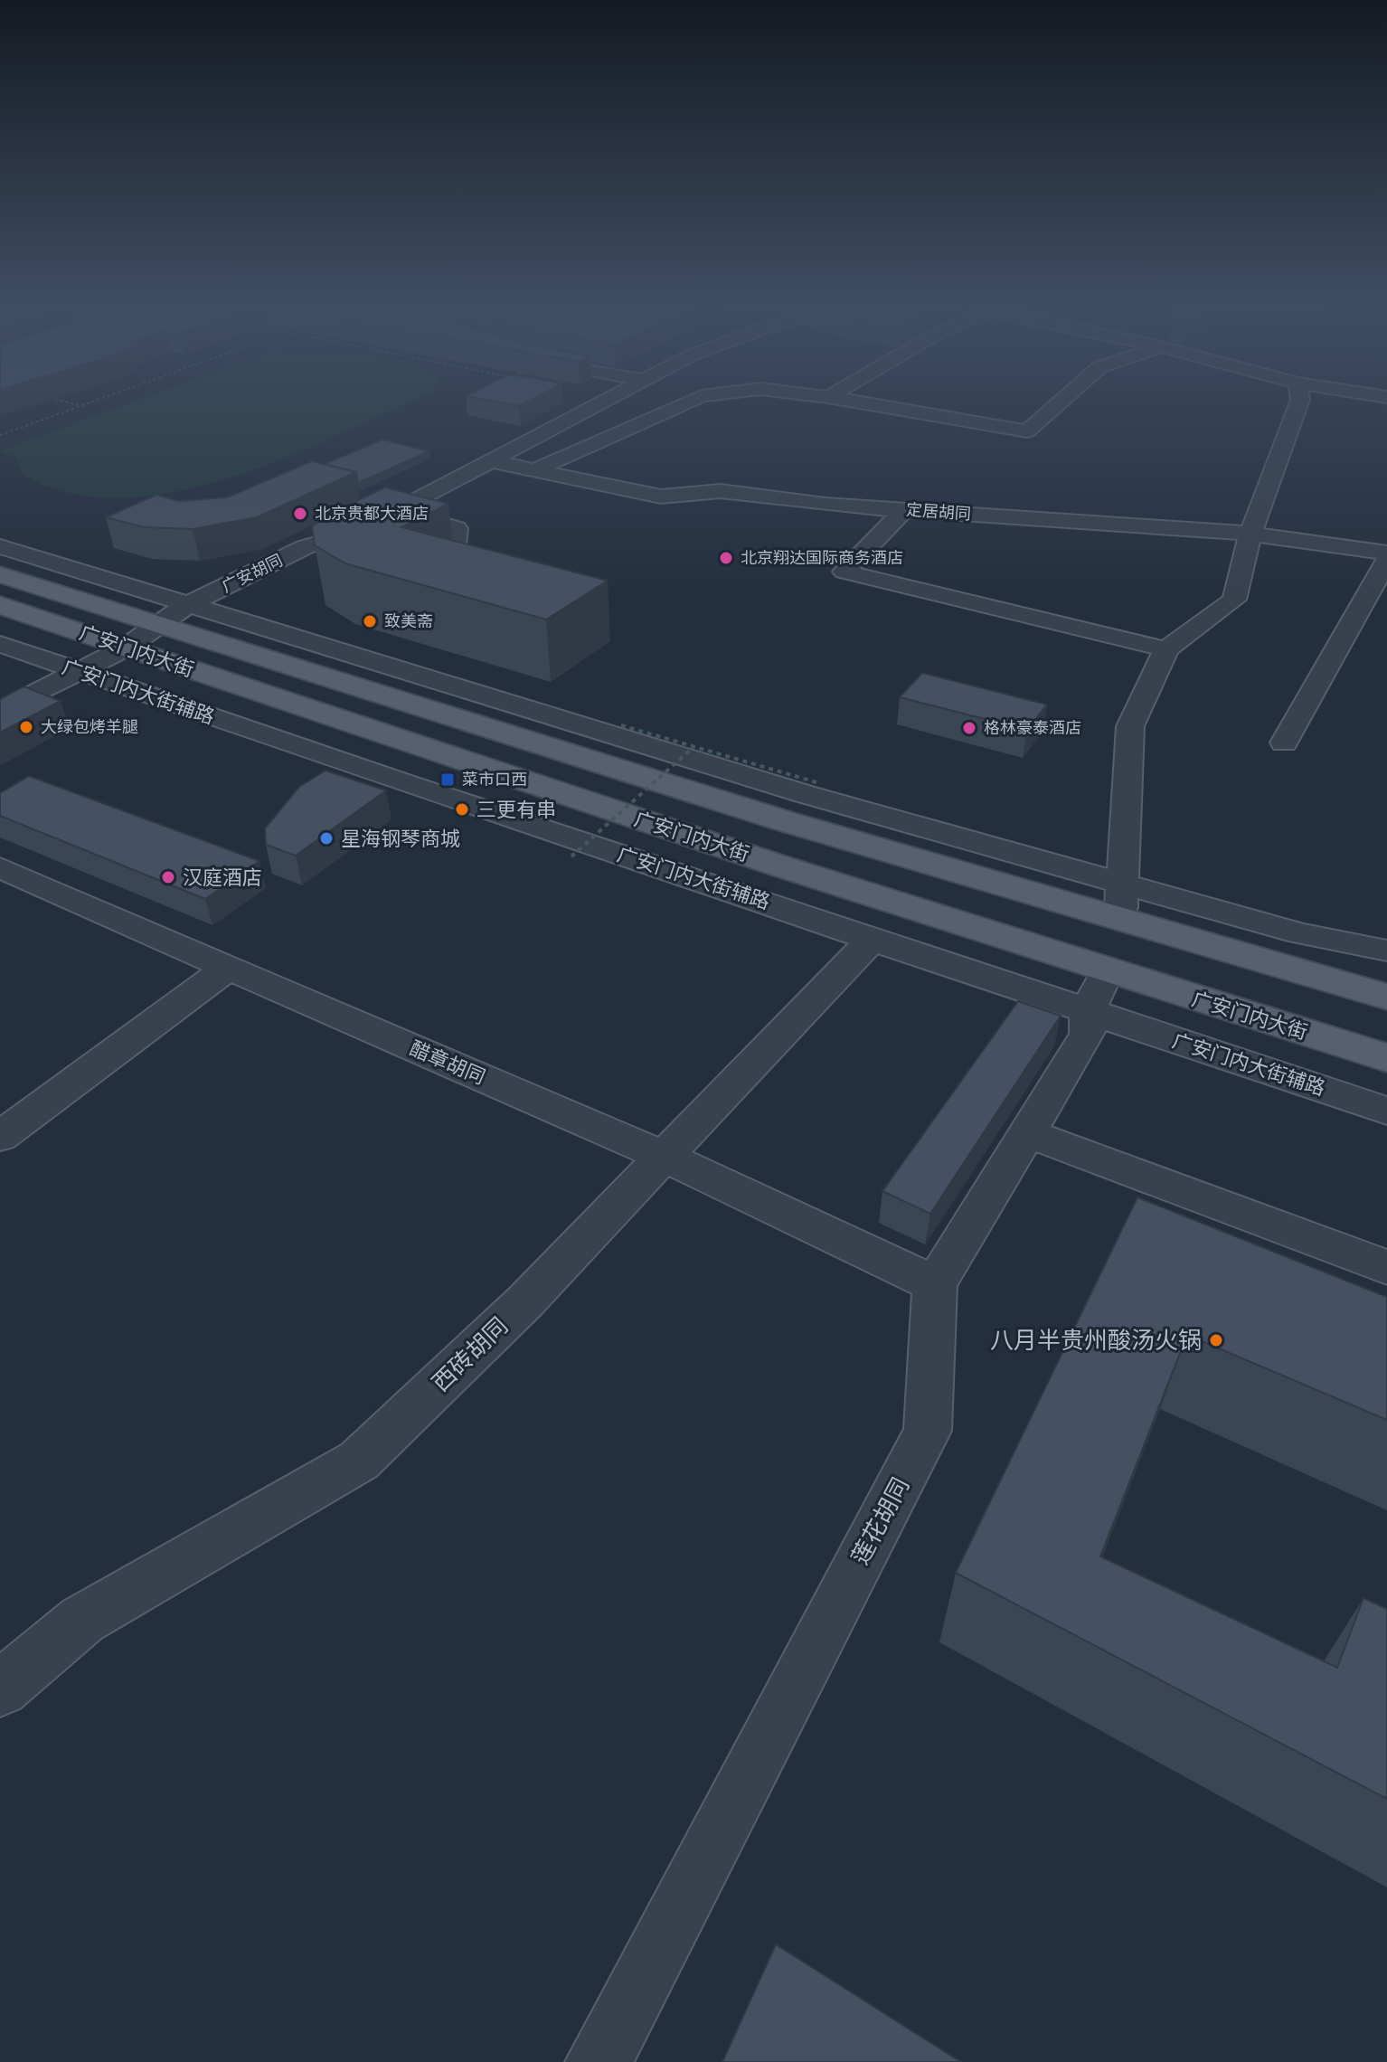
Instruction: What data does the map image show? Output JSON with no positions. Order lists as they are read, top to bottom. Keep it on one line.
{"streets":{"main road":["广安门内大街"],"street":["定居胡同","广安胡同","广安门内大街辅路","醋章胡同","西砖胡同","莲花胡同"]},"crossings":[["定居胡同","广安胡同"],["广安胡同","广安门内大街"],["广安胡同","广安门内大街辅路"],["广安门内大街","广安门内大街辅路"],["广安门内大街","莲花胡同"],["广安门内大街辅路","西砖胡同"],["广安门内大街辅路","莲花胡同"],["醋章胡同","西砖胡同"],["醋章胡同","莲花胡同"]],"places":{"other":["北京贵都大酒店","北京翔达国际商务酒店","致美斋","大绿包烤羊腿","格林豪泰酒店","三更有串","星海钢琴商城","汉庭酒店","八月半贵州酸汤火锅"],"transit":["菜市口西"]}}
